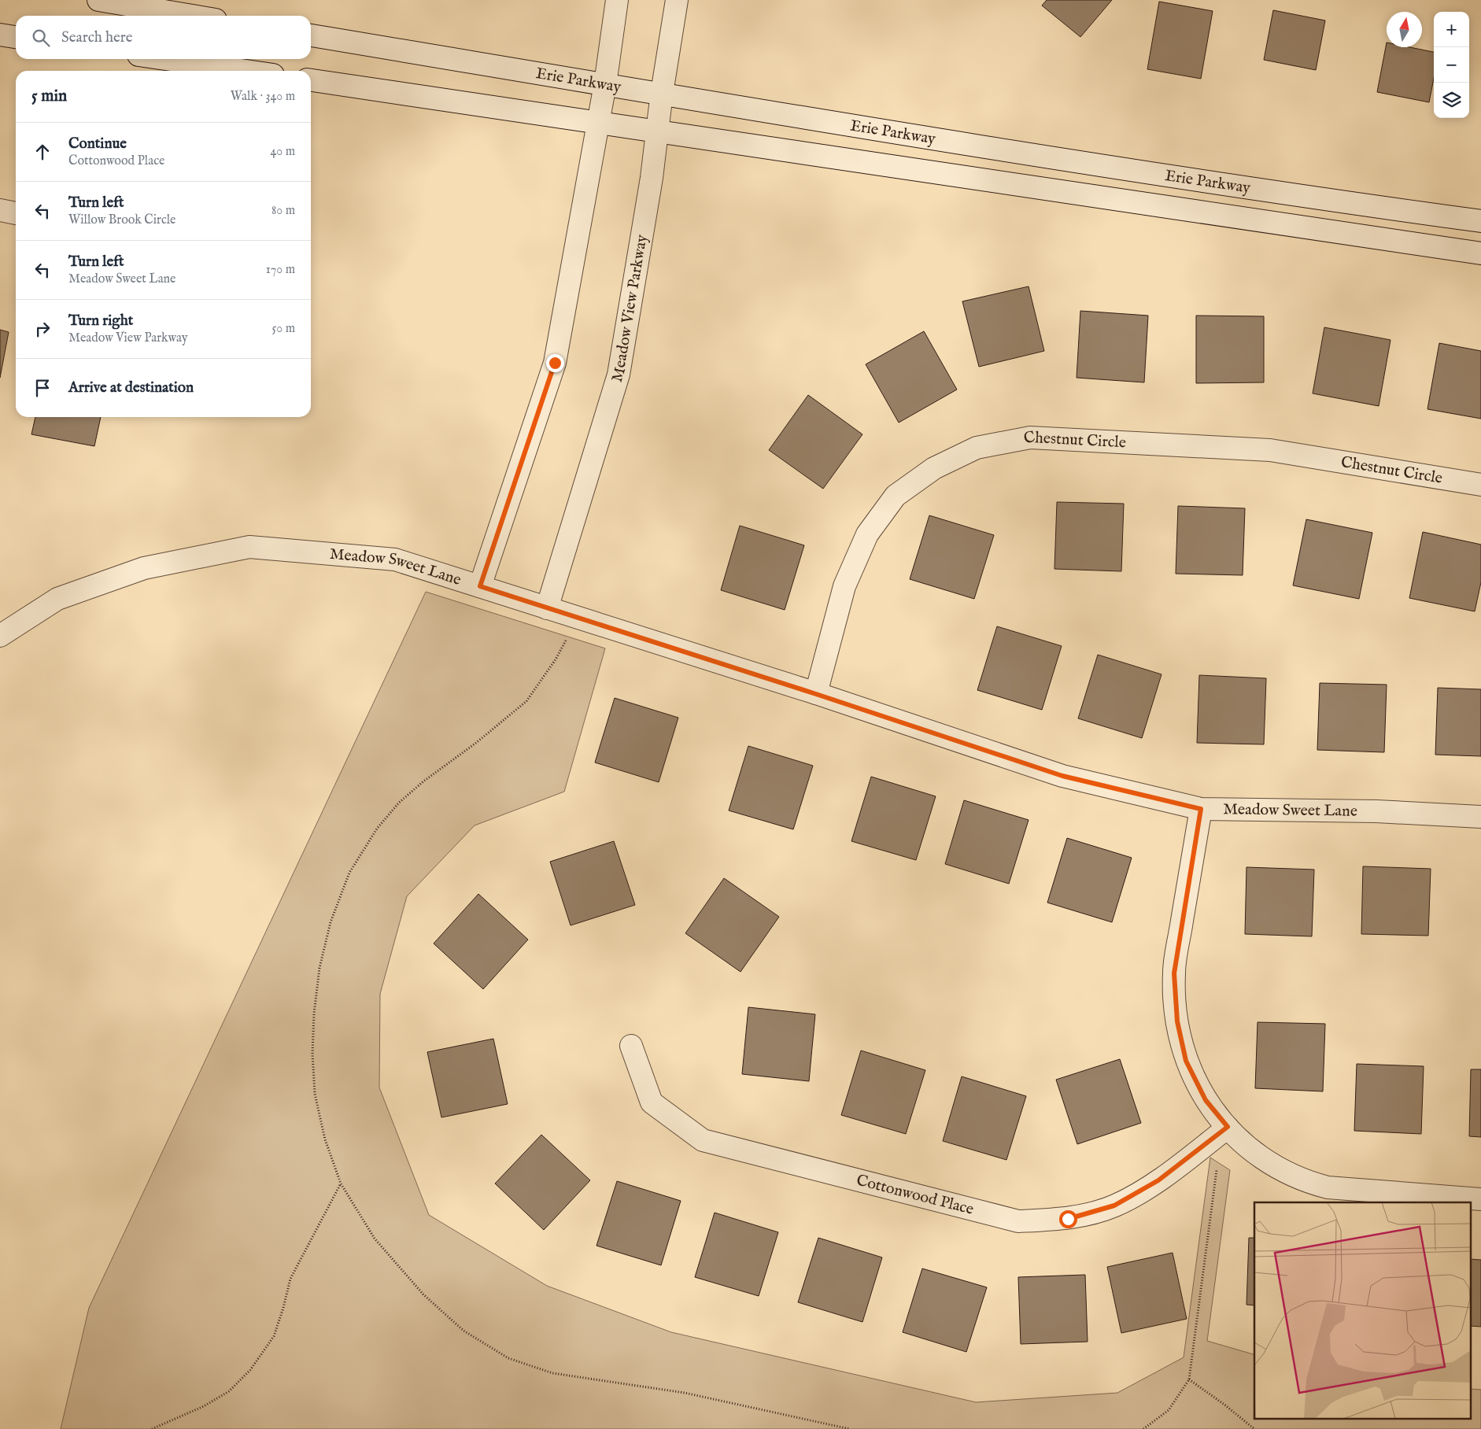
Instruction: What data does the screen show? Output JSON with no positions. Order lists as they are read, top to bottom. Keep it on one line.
{"streets":{"street":["Erie Parkway","Meadow View Parkway","Chestnut Circle","Meadow Sweet Lane","Cottonwood Place"]},"crossings":[["Erie Parkway","Meadow View Parkway"],["Meadow View Parkway","Meadow Sweet Lane"],["Chestnut Circle","Meadow Sweet Lane"]],"north":"top","page":{"map_buttons":["+","−"],"search":"Search here","heading":["5 min","Walk · 340 m"],"list":[["Continue","Cottonwood Place","40 m"],["Turn left","Willow Brook Circle","80 m"],["Turn left","Meadow Sweet Lane","170 m"],["Turn right","Meadow View Parkway","50 m"],"Arrive at destination"]}}
